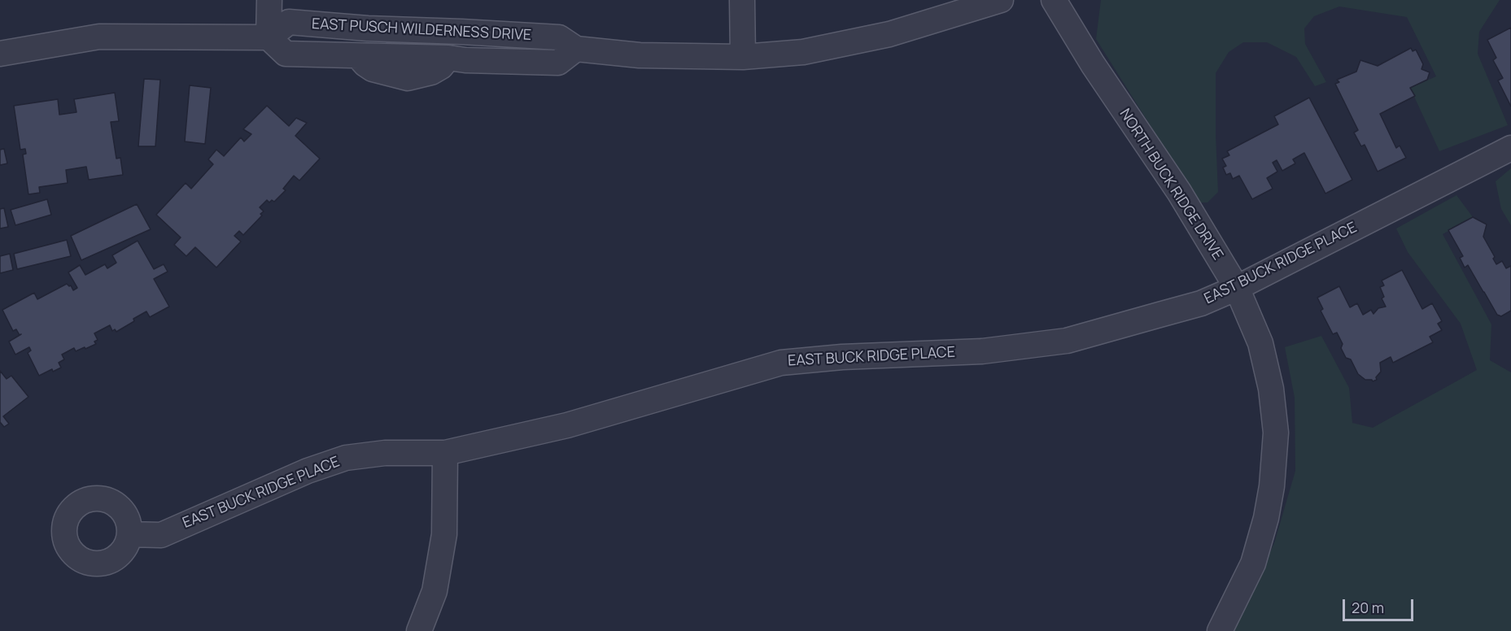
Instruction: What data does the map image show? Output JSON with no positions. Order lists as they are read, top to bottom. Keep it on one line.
{"streets":{"street":["EAST PUSCH WILDERNESS DRIVE","NORTH BUCK RIDGE DRIVE","EAST BUCK RIDGE PLACE"]},"crossings":[["NORTH BUCK RIDGE DRIVE","EAST BUCK RIDGE PLACE"]],"scale_bar":"20 m"}
